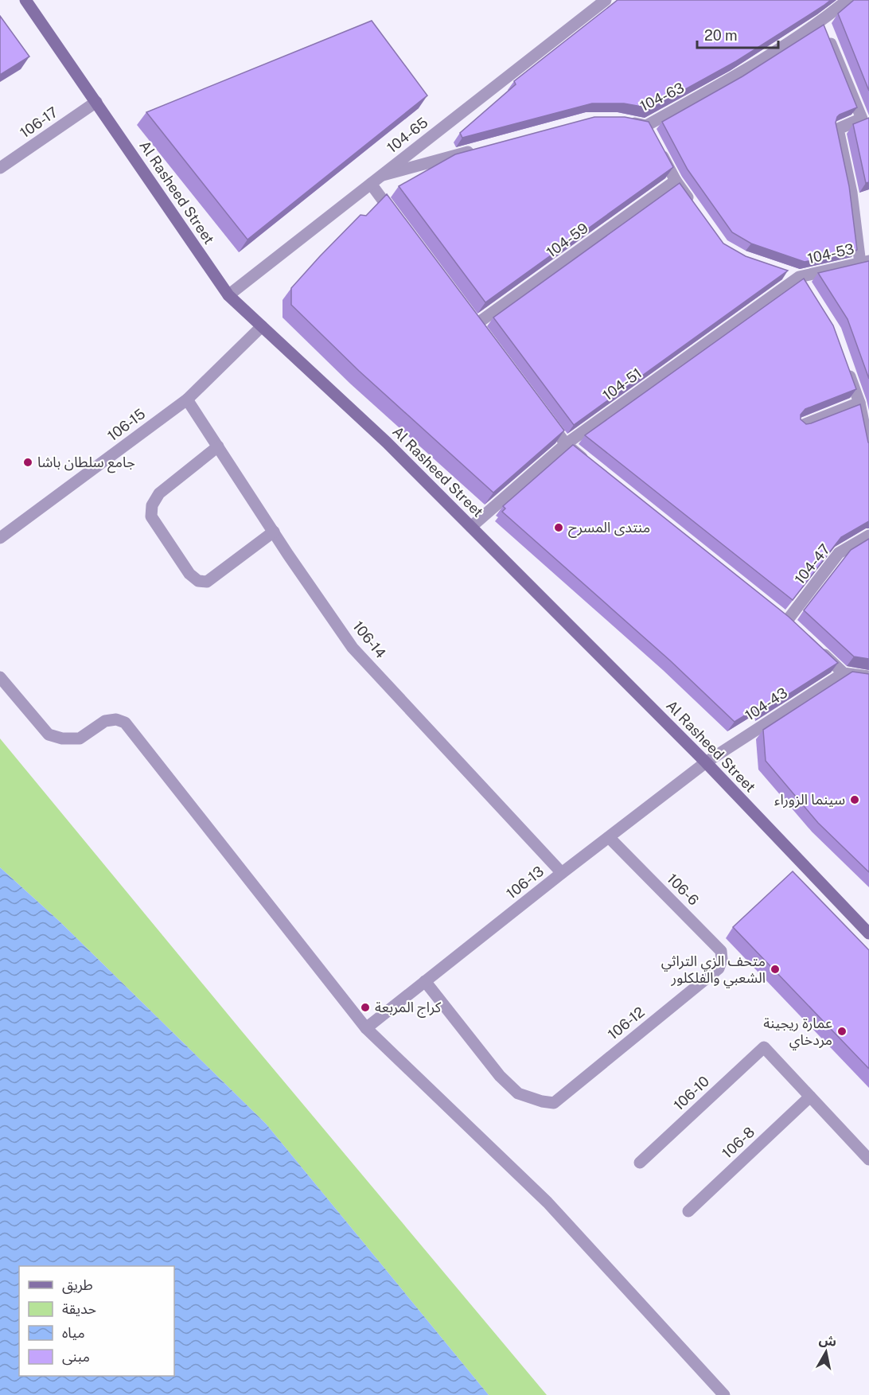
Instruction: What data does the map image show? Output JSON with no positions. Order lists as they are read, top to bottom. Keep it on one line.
{"streets":{"main road":["Al Rasheed Street"],"street":["104-63","106-17","104-65","104-59","104-53","104-51","106-15","104-47","106-14","104-43","106-13","106-6","106-12","106-10","106-8"]},"crossings":[["106-17","Al Rasheed Street"],["104-65","Al Rasheed Street"],["Al Rasheed Street","104-51"],["Al Rasheed Street","106-15"],["Al Rasheed Street","104-43"],["Al Rasheed Street","106-13"],["104-53","104-51"],["106-15","106-14"],["106-14","106-13"],["104-43","106-13"],["106-13","106-6"],["106-13","106-12"],["106-6","106-12"],["106-10","106-8"]],"places":["جامع سلطان باشا","منتدى المسرح","سينما الزوراء","متحف الزي التراثي الشعبي والفلكلور","كراج المربعة","عمارة ريجينة مردخاي"],"legend":["طريق","حديقة","مياه","مبنى"],"scale_bar":"20 m","north":"top"}
